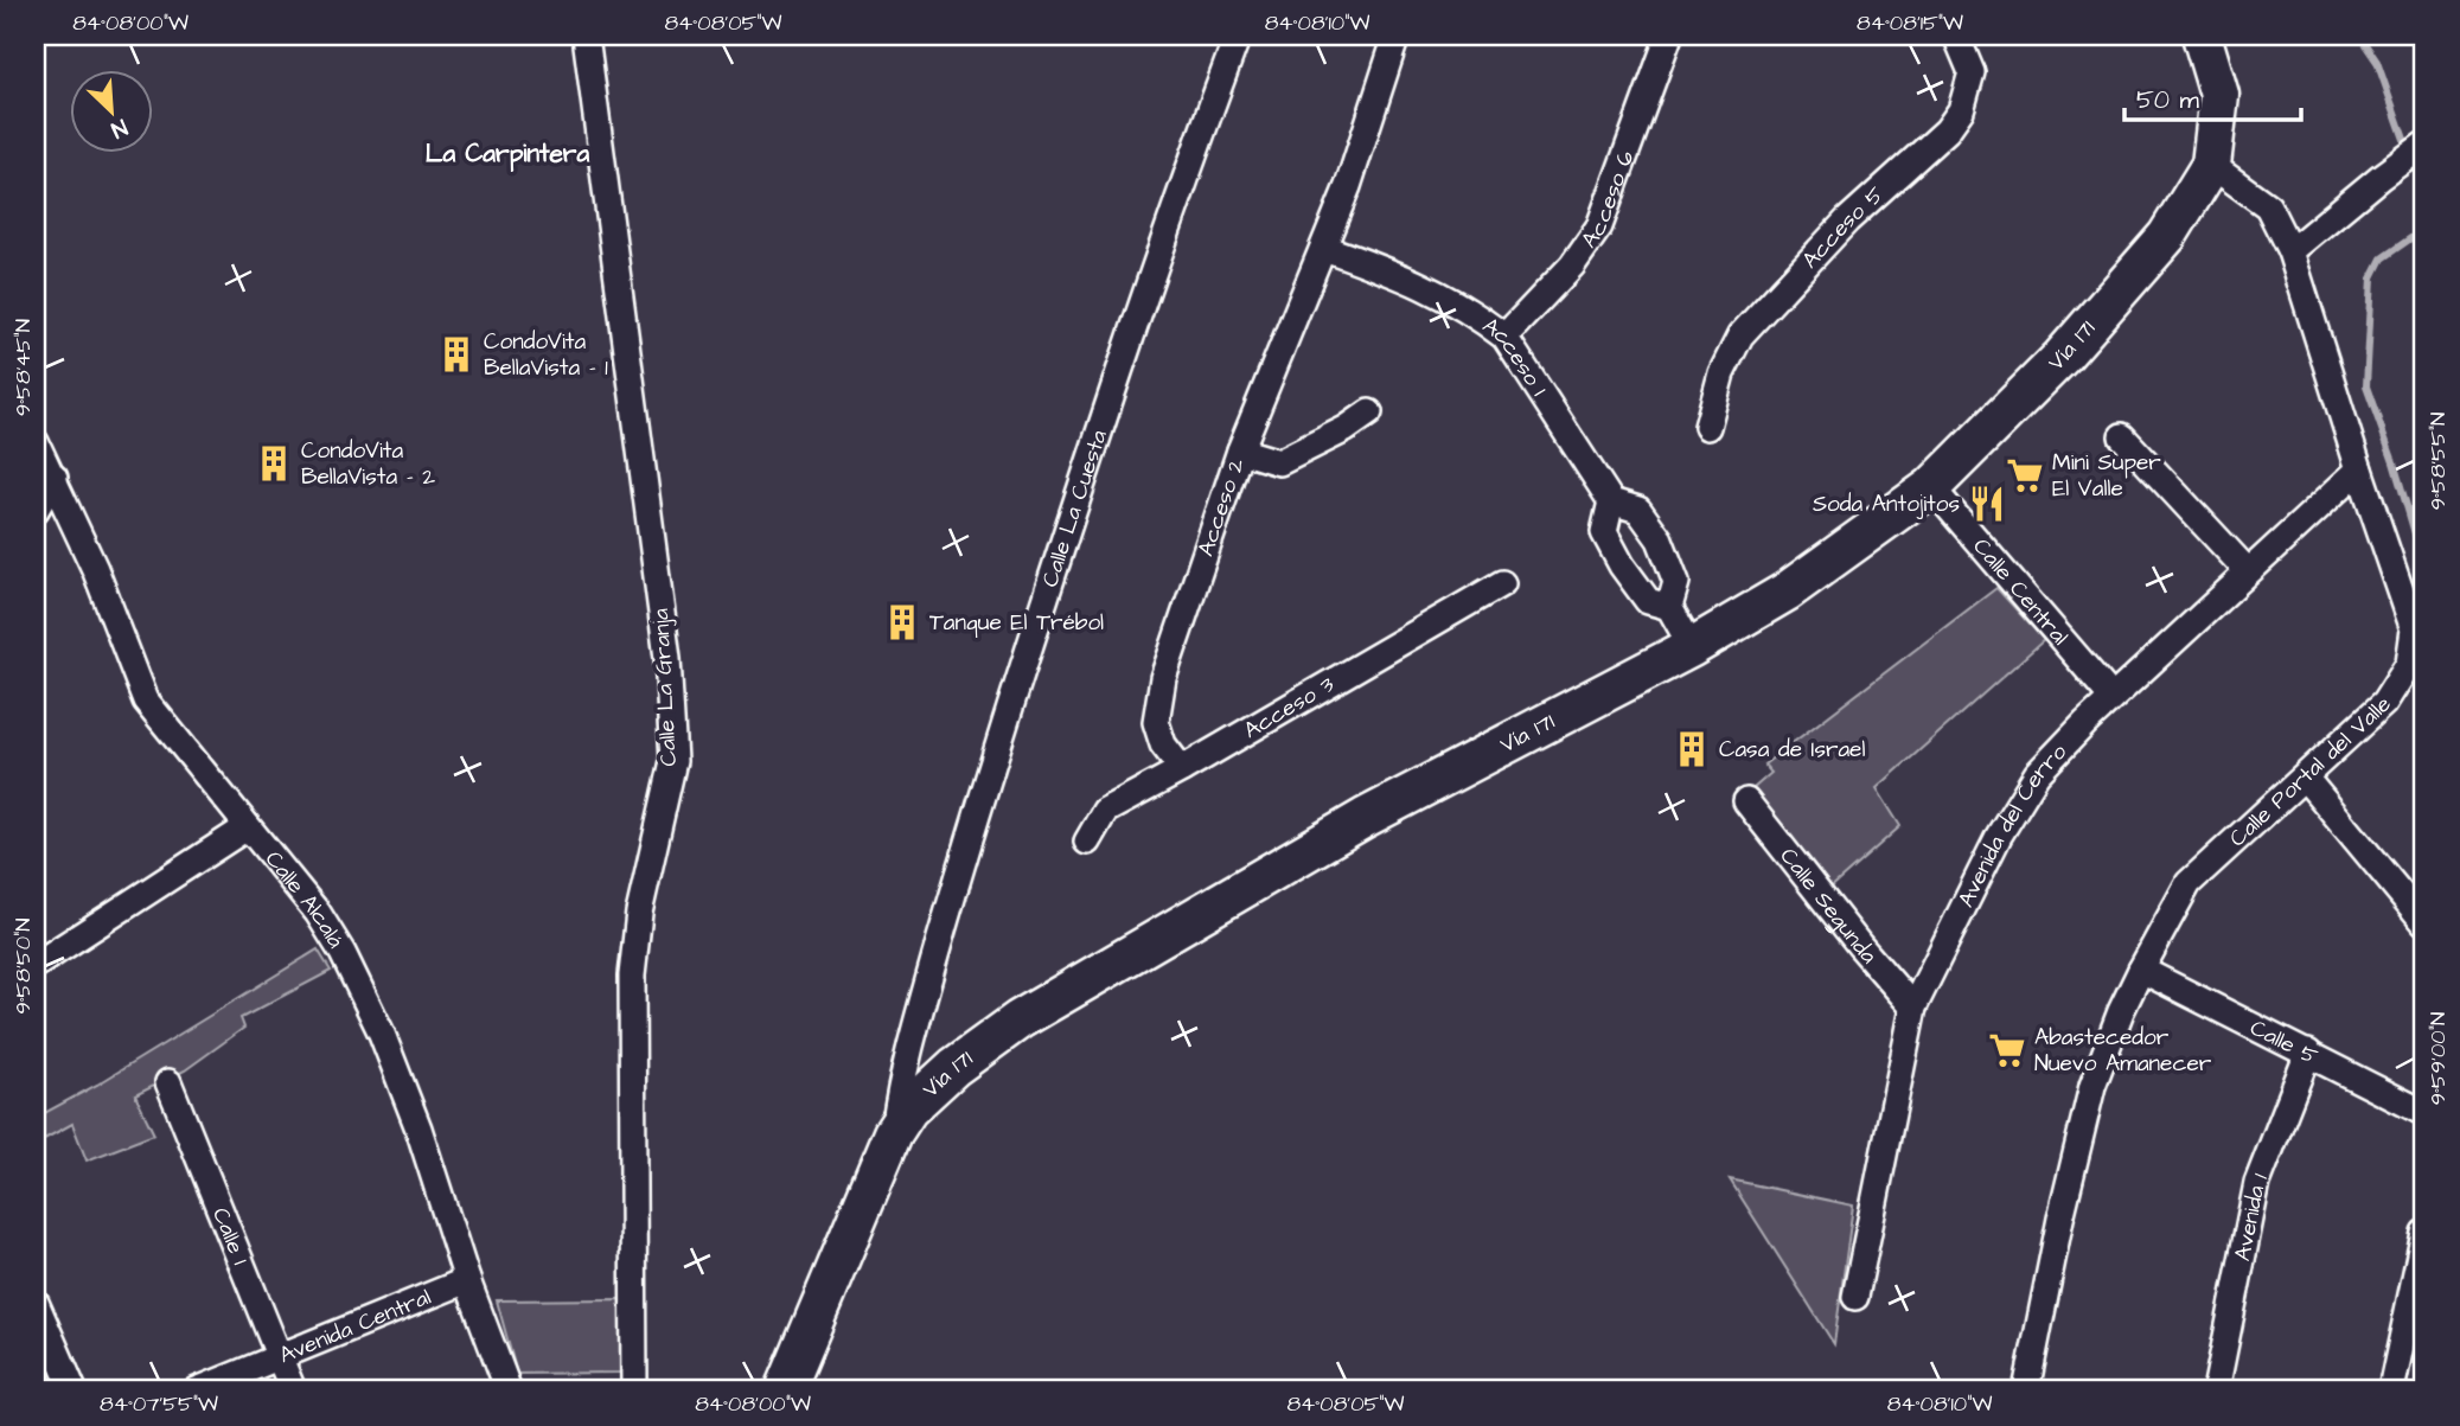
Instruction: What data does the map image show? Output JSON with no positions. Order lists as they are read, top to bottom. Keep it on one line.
{"streets":{"main road":["Vía 171"],"street":["Acceso 6","Acceso 5","Acceso 1","Acceso 2","Calle La Cuesta","Calle Central","Calle La Granja","Acceso 3","Calle Portal del Valle","Avenida del Cerro","Calle Alcalá","Calle Segunda","Calle 5","Avenida 1","Calle 1","Avenida Central"]},"crossings":[["Acceso 6","Acceso 1"],["Vía 171","Calle La Cuesta"],["Vía 171","Calle Central"],["Vía 171","Calle Portal del Valle"],["Acceso 1","Acceso 2"],["Acceso 2","Acceso 3"],["Calle Central","Avenida del Cerro"],["Calle Portal del Valle","Avenida del Cerro"],["Calle Portal del Valle","Calle 5"],["Avenida del Cerro","Calle Segunda"],["Calle Alcalá","Avenida Central"],["Calle 5","Avenida 1"],["Calle 1","Avenida Central"]],"districts":["La Carpintera"],"places":{"building":["CondoVita BellaVista - 1","CondoVita BellaVista - 2","Tanque El Trébol","Casa de Israel"],"supermarket":["Mini Super El Valle","Abastecedor Nuevo Amanecer"],"restaurant":["Soda Antojitos"]},"scale_bar":"50 m","north":"bottom right","coordinates":["84°08'00\"W","84°08'05\"W","84°08'10\"W","84°08'15\"W","9°58'45\"N","9°58'55\"N","9°58'50\"N","9°59'00\"N","84°07'55\"W"]}
